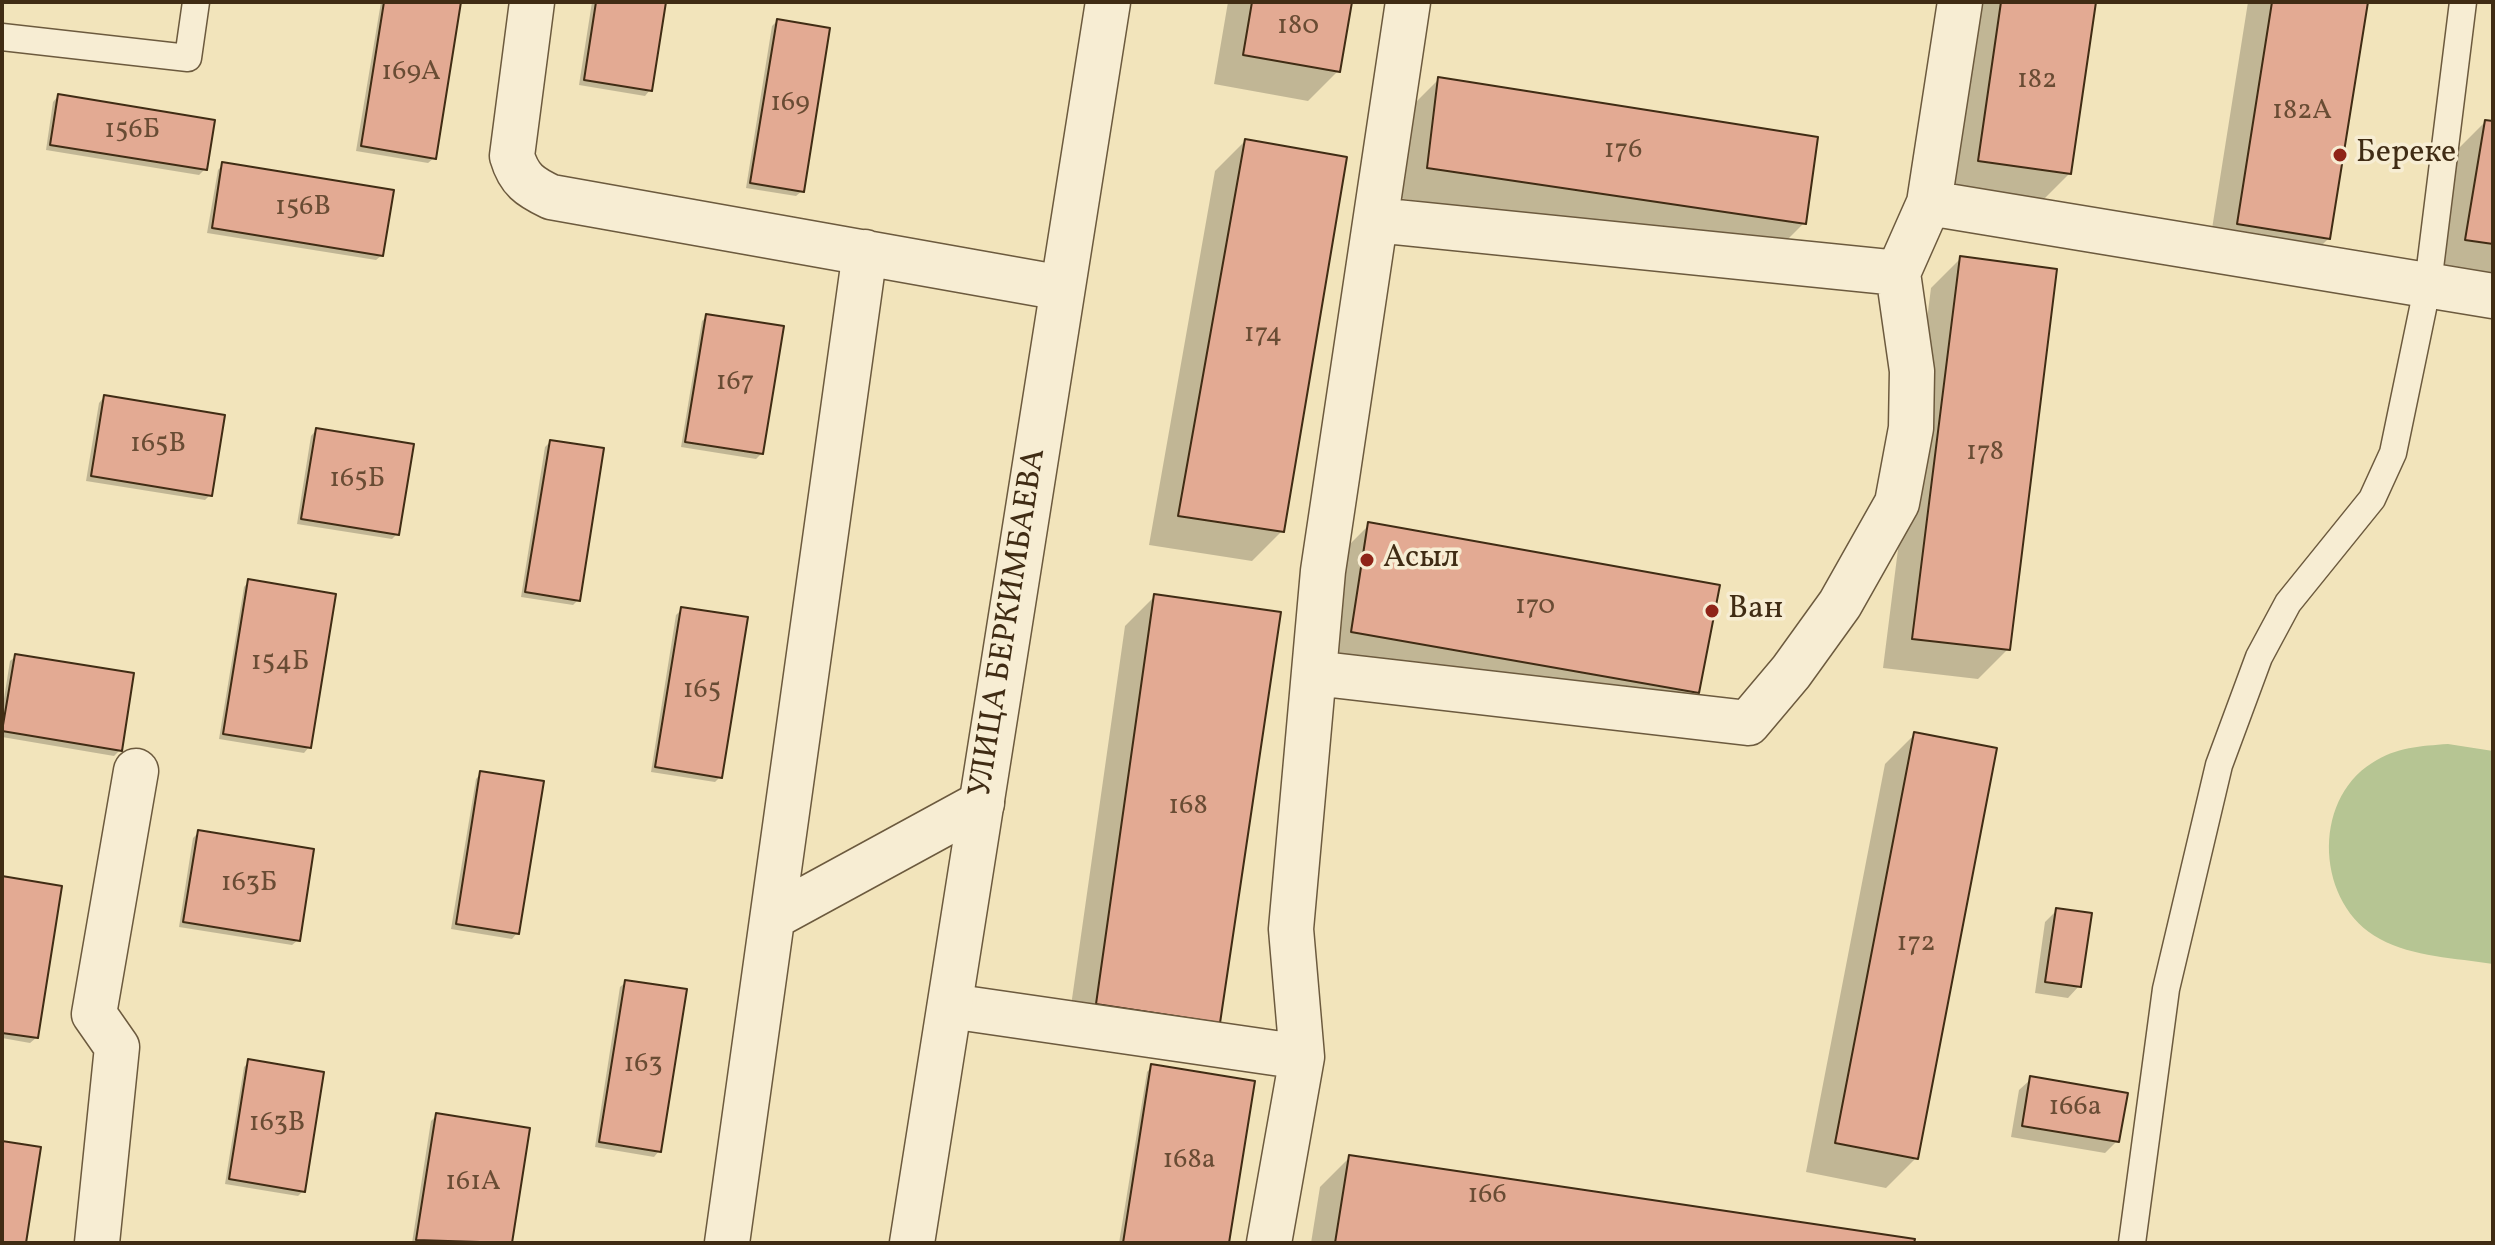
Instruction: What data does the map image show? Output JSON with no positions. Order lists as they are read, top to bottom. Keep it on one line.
{"streets":{"street":["УЛИЦА БЕРКИМБАЕВА"]},"places":["Береке","Асыл","Ван"],"house_numbers":["180","169А","182","169","182А","156Б","176","156В","174","167","165В","178","165Б","170","154Б","165","168","163Б","172","163","166а","163В","168а","161А","166"]}
